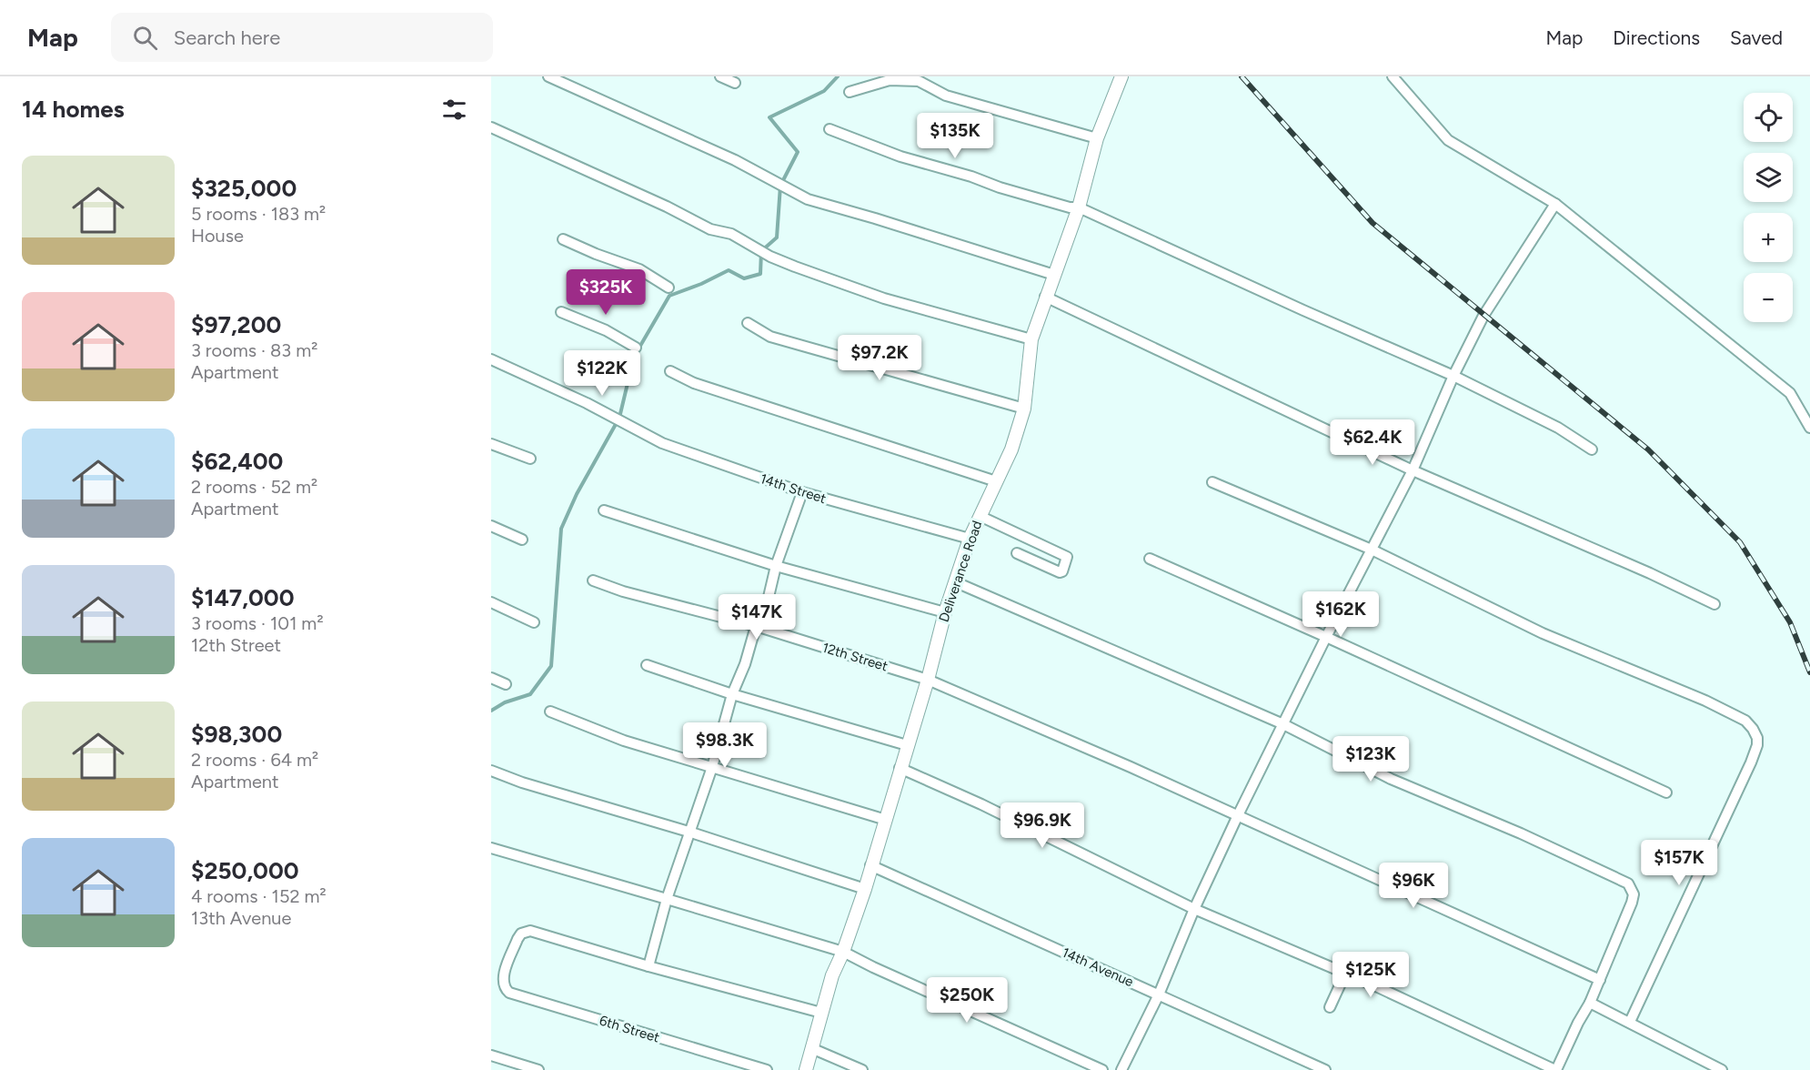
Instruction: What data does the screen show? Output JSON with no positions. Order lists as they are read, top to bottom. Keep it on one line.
{"streets":{"street":["14th Street","Deliverance Road","12th Street","14th Avenue","6th Street"]},"crossings":[["14th Street","Deliverance Road"],["Deliverance Road","12th Street"],["Deliverance Road","14th Avenue"]],"page":{"header":"Map","search":"Search here","nav":["Map","Directions","Saved"],"heading":"14 homes","map_buttons":["+","−"],"price":["$135K","$325K","$97.2K","$122K","$62.4K","$162K","$147K","$98.3K","$123K","$96.9K","$157K","$96K","$125K","$250K"],"list":[{"name":"$325,000","note":"5 rooms · 183 m² · House"},{"name":"$97,200","note":"3 rooms · 83 m² · Apartment"},{"name":"$62,400","note":"2 rooms · 52 m² · Apartment"},{"name":"$147,000","note":"3 rooms · 101 m² · 12th Street"},{"name":"$98,300","note":"2 rooms · 64 m² · Apartment"},{"name":"$250,000","note":"4 rooms · 152 m² · 13th Avenue"}]}}
